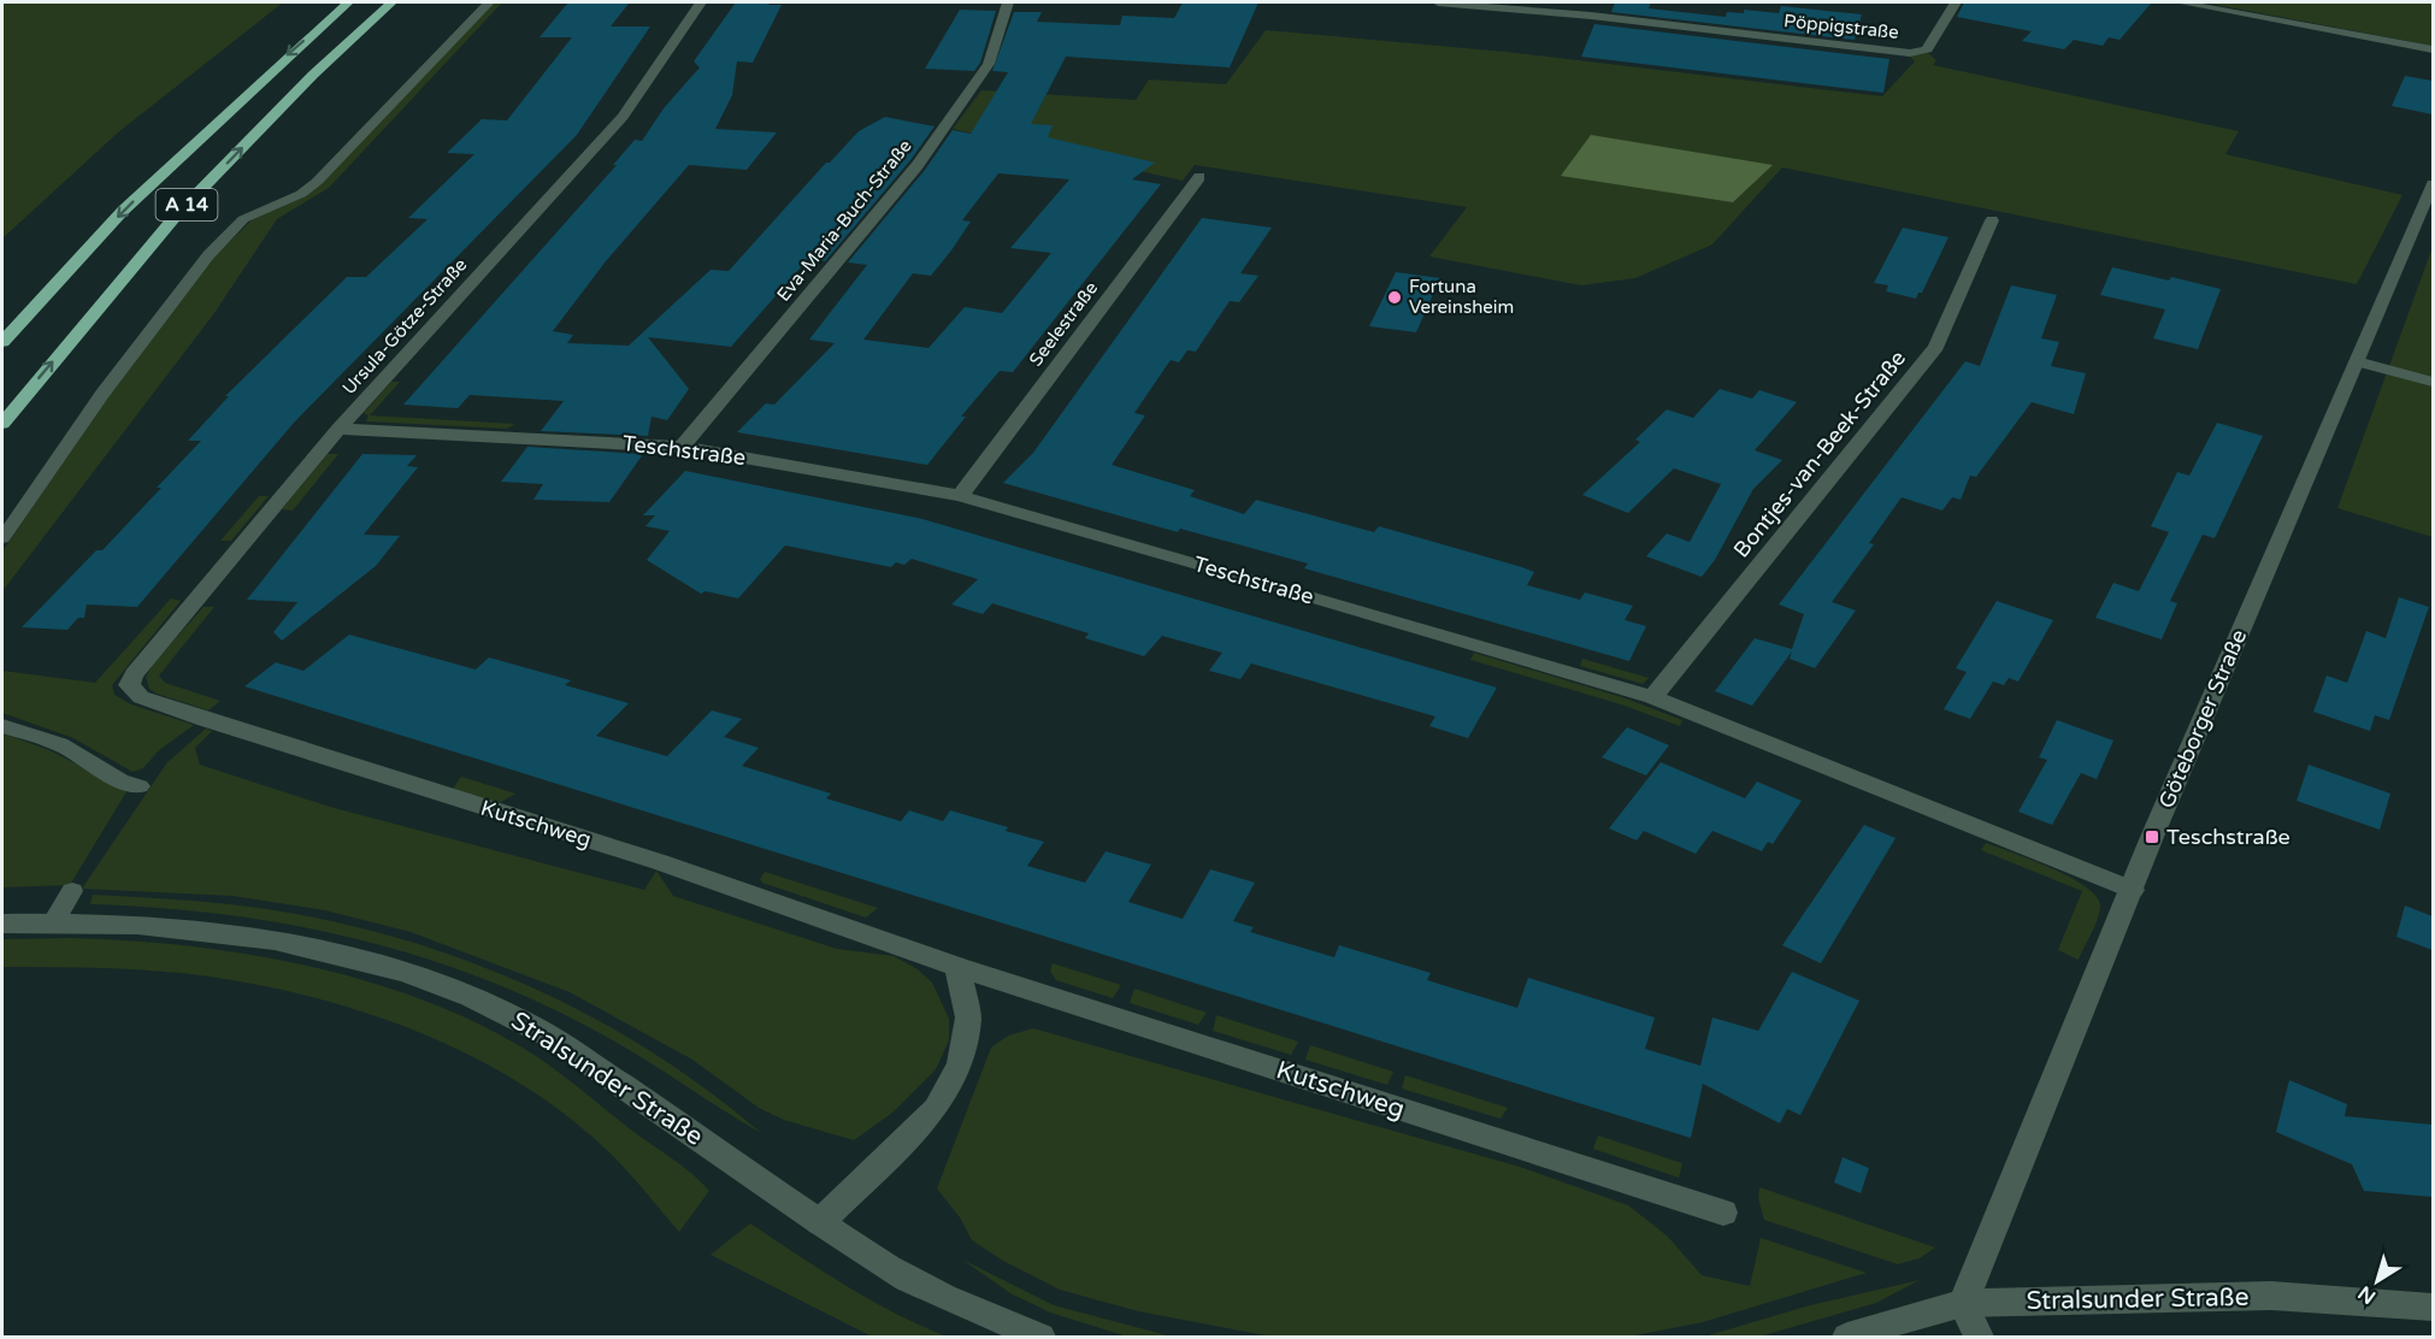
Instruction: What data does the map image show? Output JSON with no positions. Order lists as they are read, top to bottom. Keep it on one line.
{"streets":{"highway":["A 14"],"street":["Pöppigstraße","Eva-Maria-Buch-Straße","Seelestraße","Ursula-Götze-Straße","Teschstraße","Bontjes-van-Beek-Straße","Göteborger Straße","Kutschweg","Stralsunder Straße"]},"crossings":[["Eva-Maria-Buch-Straße","Teschstraße"],["Seelestraße","Teschstraße"],["Ursula-Götze-Straße","Teschstraße"],["Ursula-Götze-Straße","Kutschweg"],["Teschstraße","Bontjes-van-Beek-Straße"],["Teschstraße","Göteborger Straße"],["Göteborger Straße","Stralsunder Straße"]],"places":{"other":["Fortuna Vereinsheim"],"transit":["Teschstraße"]},"north":"bottom left"}
